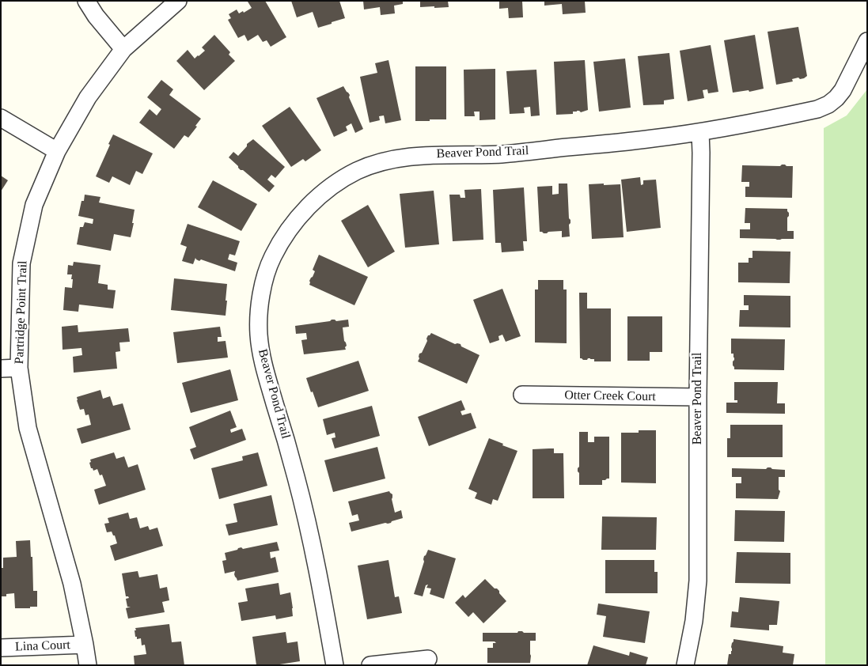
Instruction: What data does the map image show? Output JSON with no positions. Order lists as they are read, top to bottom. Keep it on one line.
{"streets":{"street":["Beaver Pond Trail","Partridge Point Trail","Otter Creek Court","Lina Court"]},"crossings":[["Beaver Pond Trail","Otter Creek Court"],["Partridge Point Trail","Lina Court"]]}
